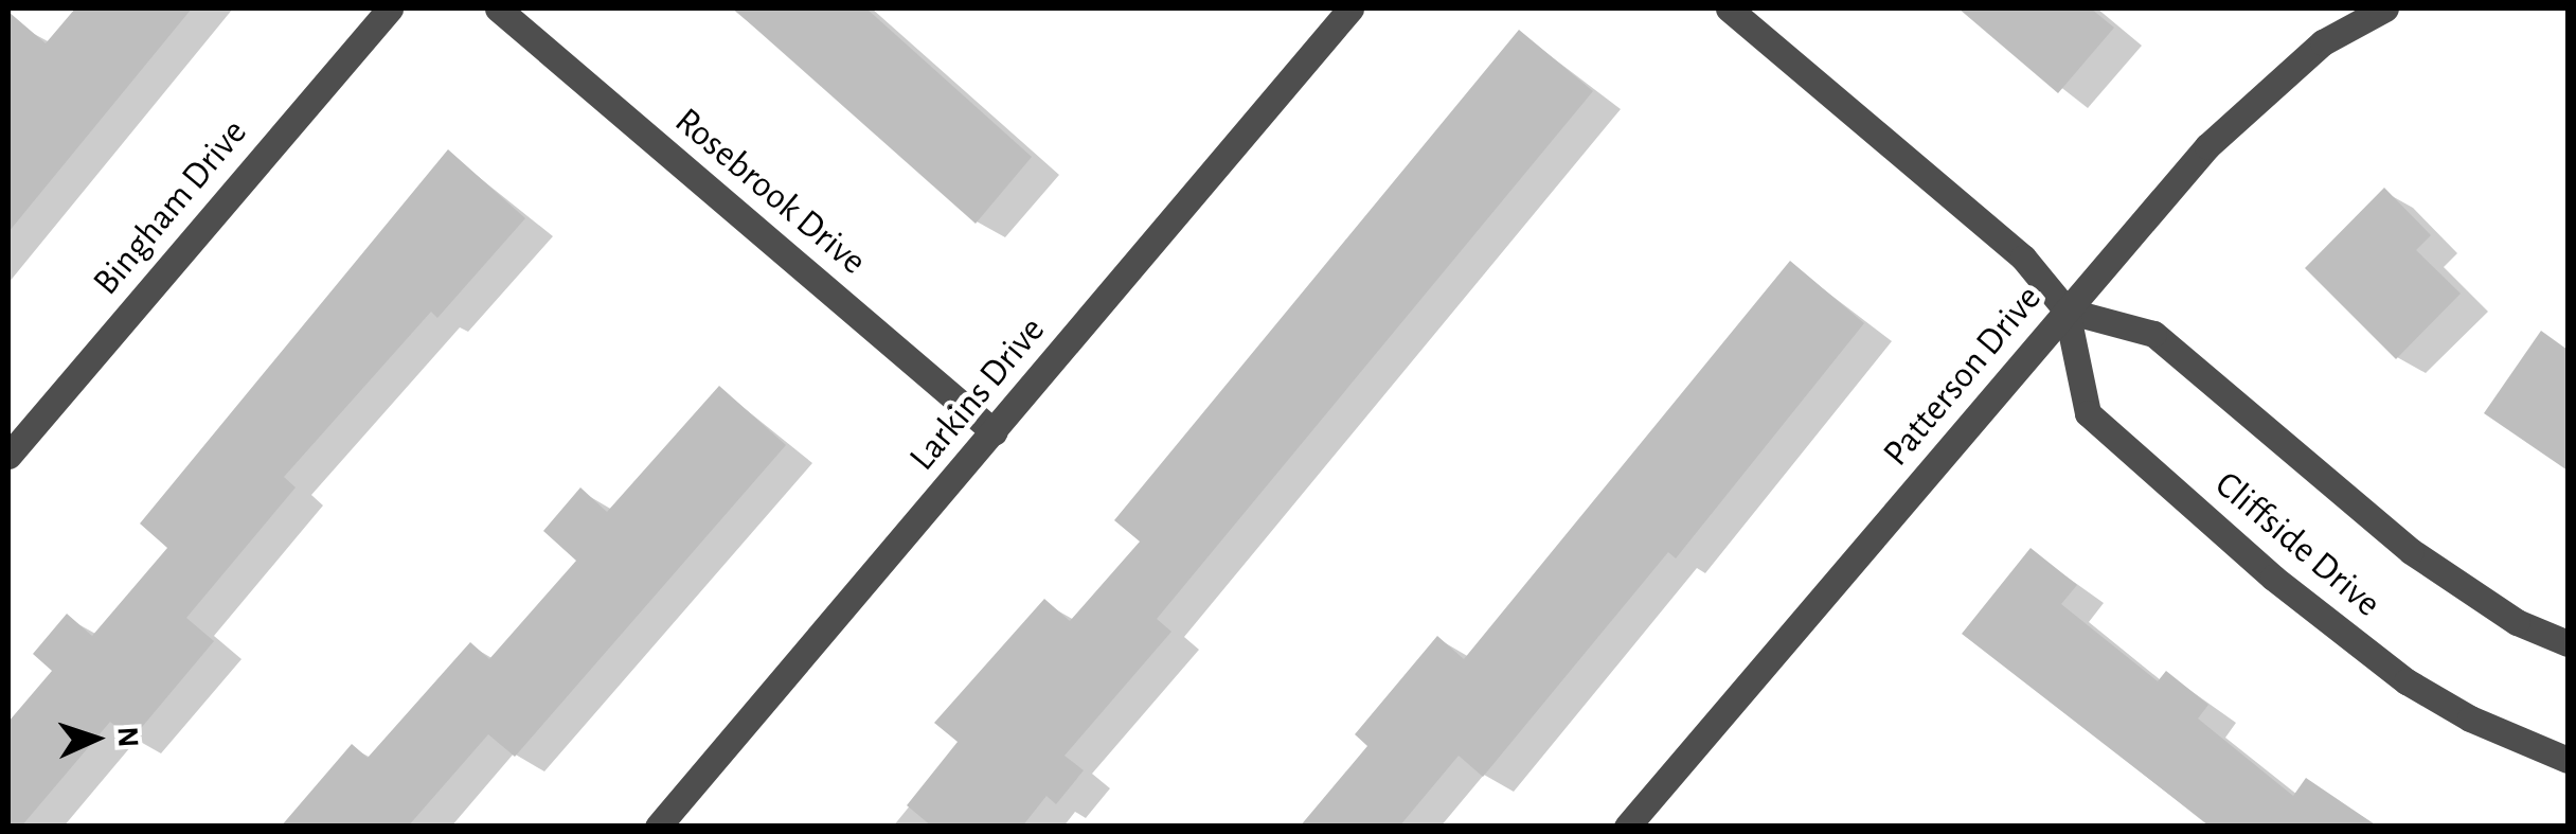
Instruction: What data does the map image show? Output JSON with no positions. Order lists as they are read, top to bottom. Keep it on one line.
{"streets":{"street":["Rosebrook Drive","Bingham Drive","Patterson Drive","Larkins Drive","Cliffside Drive"]},"crossings":[["Rosebrook Drive","Larkins Drive"],["Patterson Drive","Cliffside Drive"]],"north":"right"}
